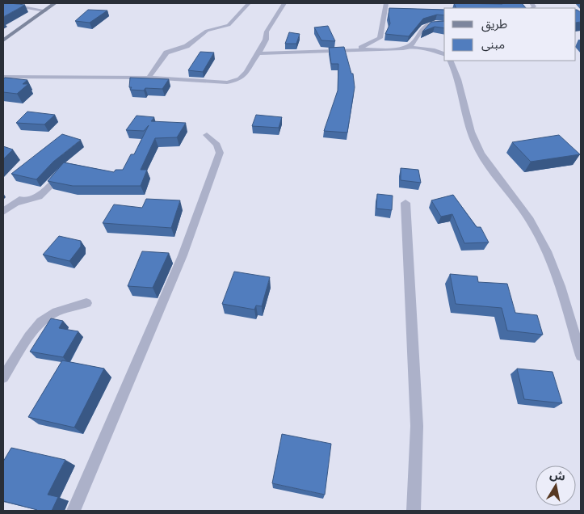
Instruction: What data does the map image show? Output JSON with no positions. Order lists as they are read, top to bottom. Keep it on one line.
{"legend":["طريق","مبنى"],"north":"top"}
